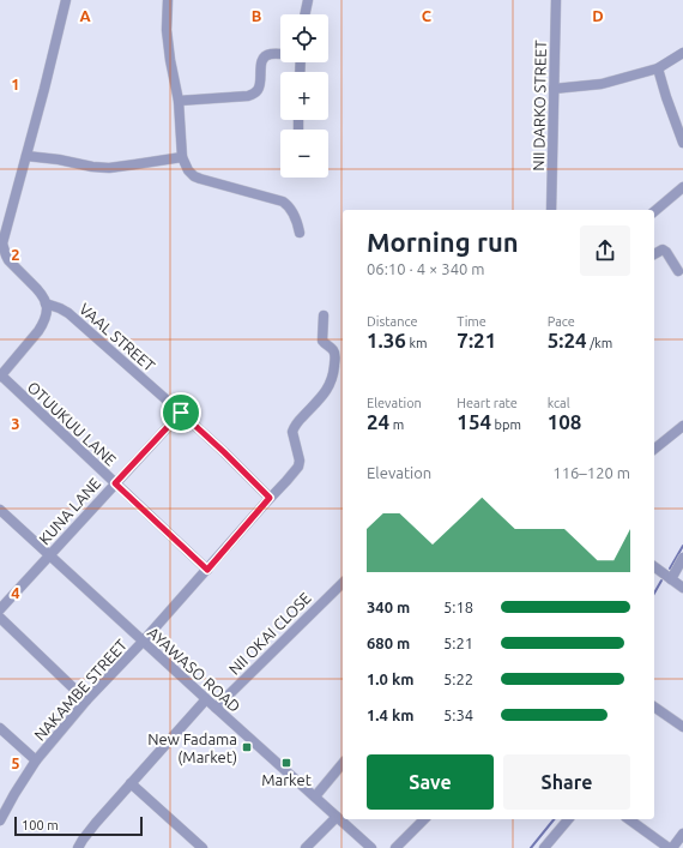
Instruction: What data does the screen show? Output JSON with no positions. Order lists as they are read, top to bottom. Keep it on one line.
{"streets":{"street":["NII DARKO STREET","VAAL STREET","OTUUKUU LANE","KUNA LANE","NII OKAI CLOSE","AYAWASO ROAD","NAKAMBE STREET"]},"crossings":[["VAAL STREET","KUNA LANE"],["VAAL STREET","NAKAMBE STREET"],["OTUUKUU LANE","KUNA LANE"],["OTUUKUU LANE","NAKAMBE STREET"],["KUNA LANE","AYAWASO ROAD"],["NII OKAI CLOSE","AYAWASO ROAD"],["AYAWASO ROAD","NAKAMBE STREET"]],"places":{"transit":["New Fadama (Market)","Market"]},"scale_bar":"100 m","page":{"map_buttons":["+","−"],"heading":["Morning run","06:10 · 4 × 340 m"],"stats":[["Distance","1.36 km"],["Time","7:21"],["Pace","5:24 /km"],["Elevation","24 m"],["Heart rate","154 bpm"],["kcal","108"]],"chart":["Elevation","116–120 m"],"list":[{"name":"340 m","note":"5:18"},{"name":"680 m","note":"5:21"},{"name":"1.0 km","note":"5:22"},{"name":"1.4 km","note":"5:34"}],"buttons":["Save","Share"],"scale":"100 m"},"grid":{"columns":["A","B","C","D"],"rows":["1","2","3","4","5"]}}
